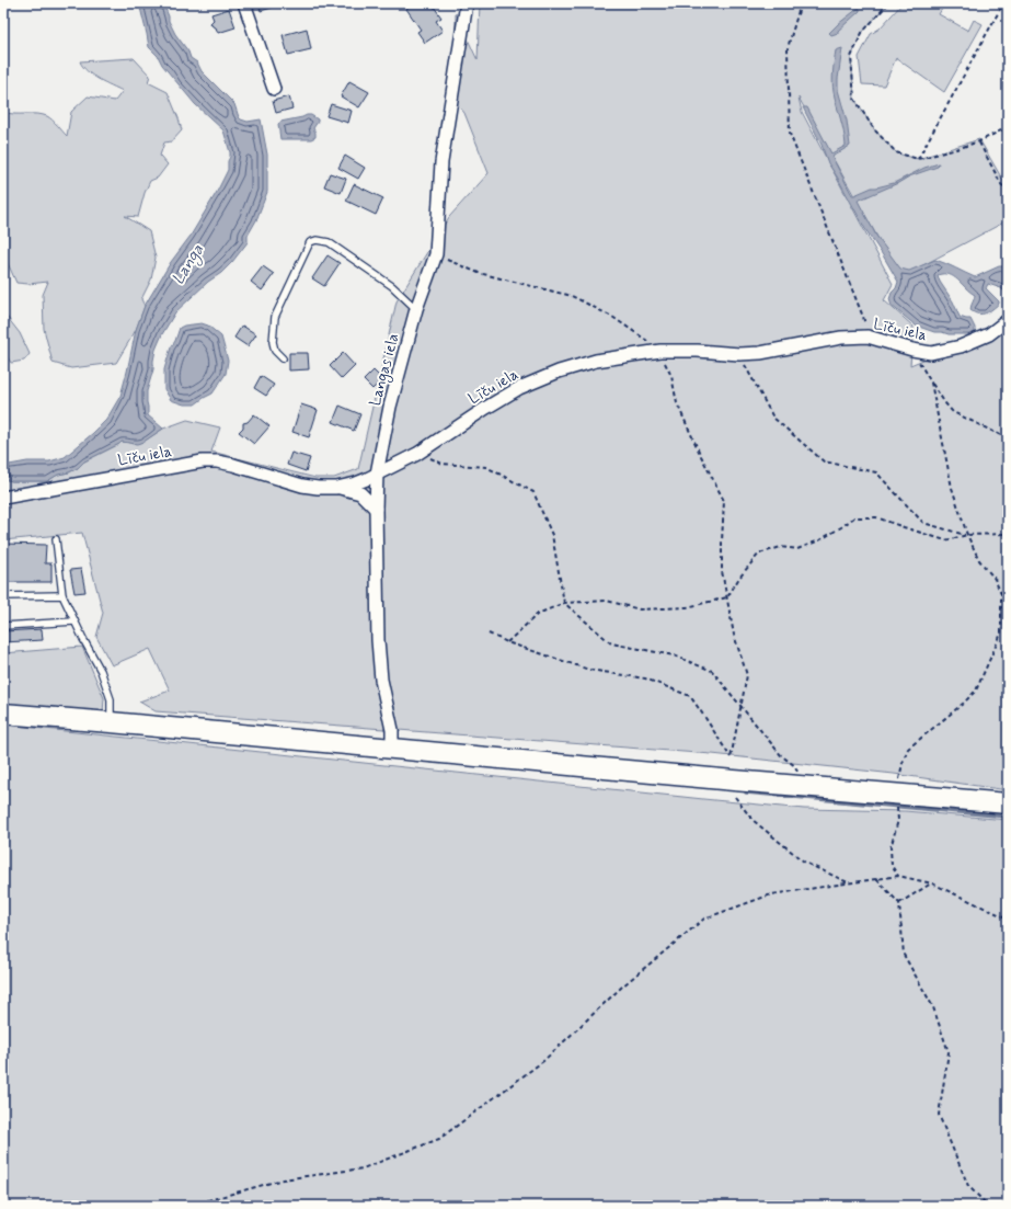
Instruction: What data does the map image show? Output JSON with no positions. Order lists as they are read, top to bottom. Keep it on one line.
{"streets":{"street":["Līču iela","Langas iela"]},"crossings":[["Līču iela","Langas iela"]],"water":["Langa"]}
